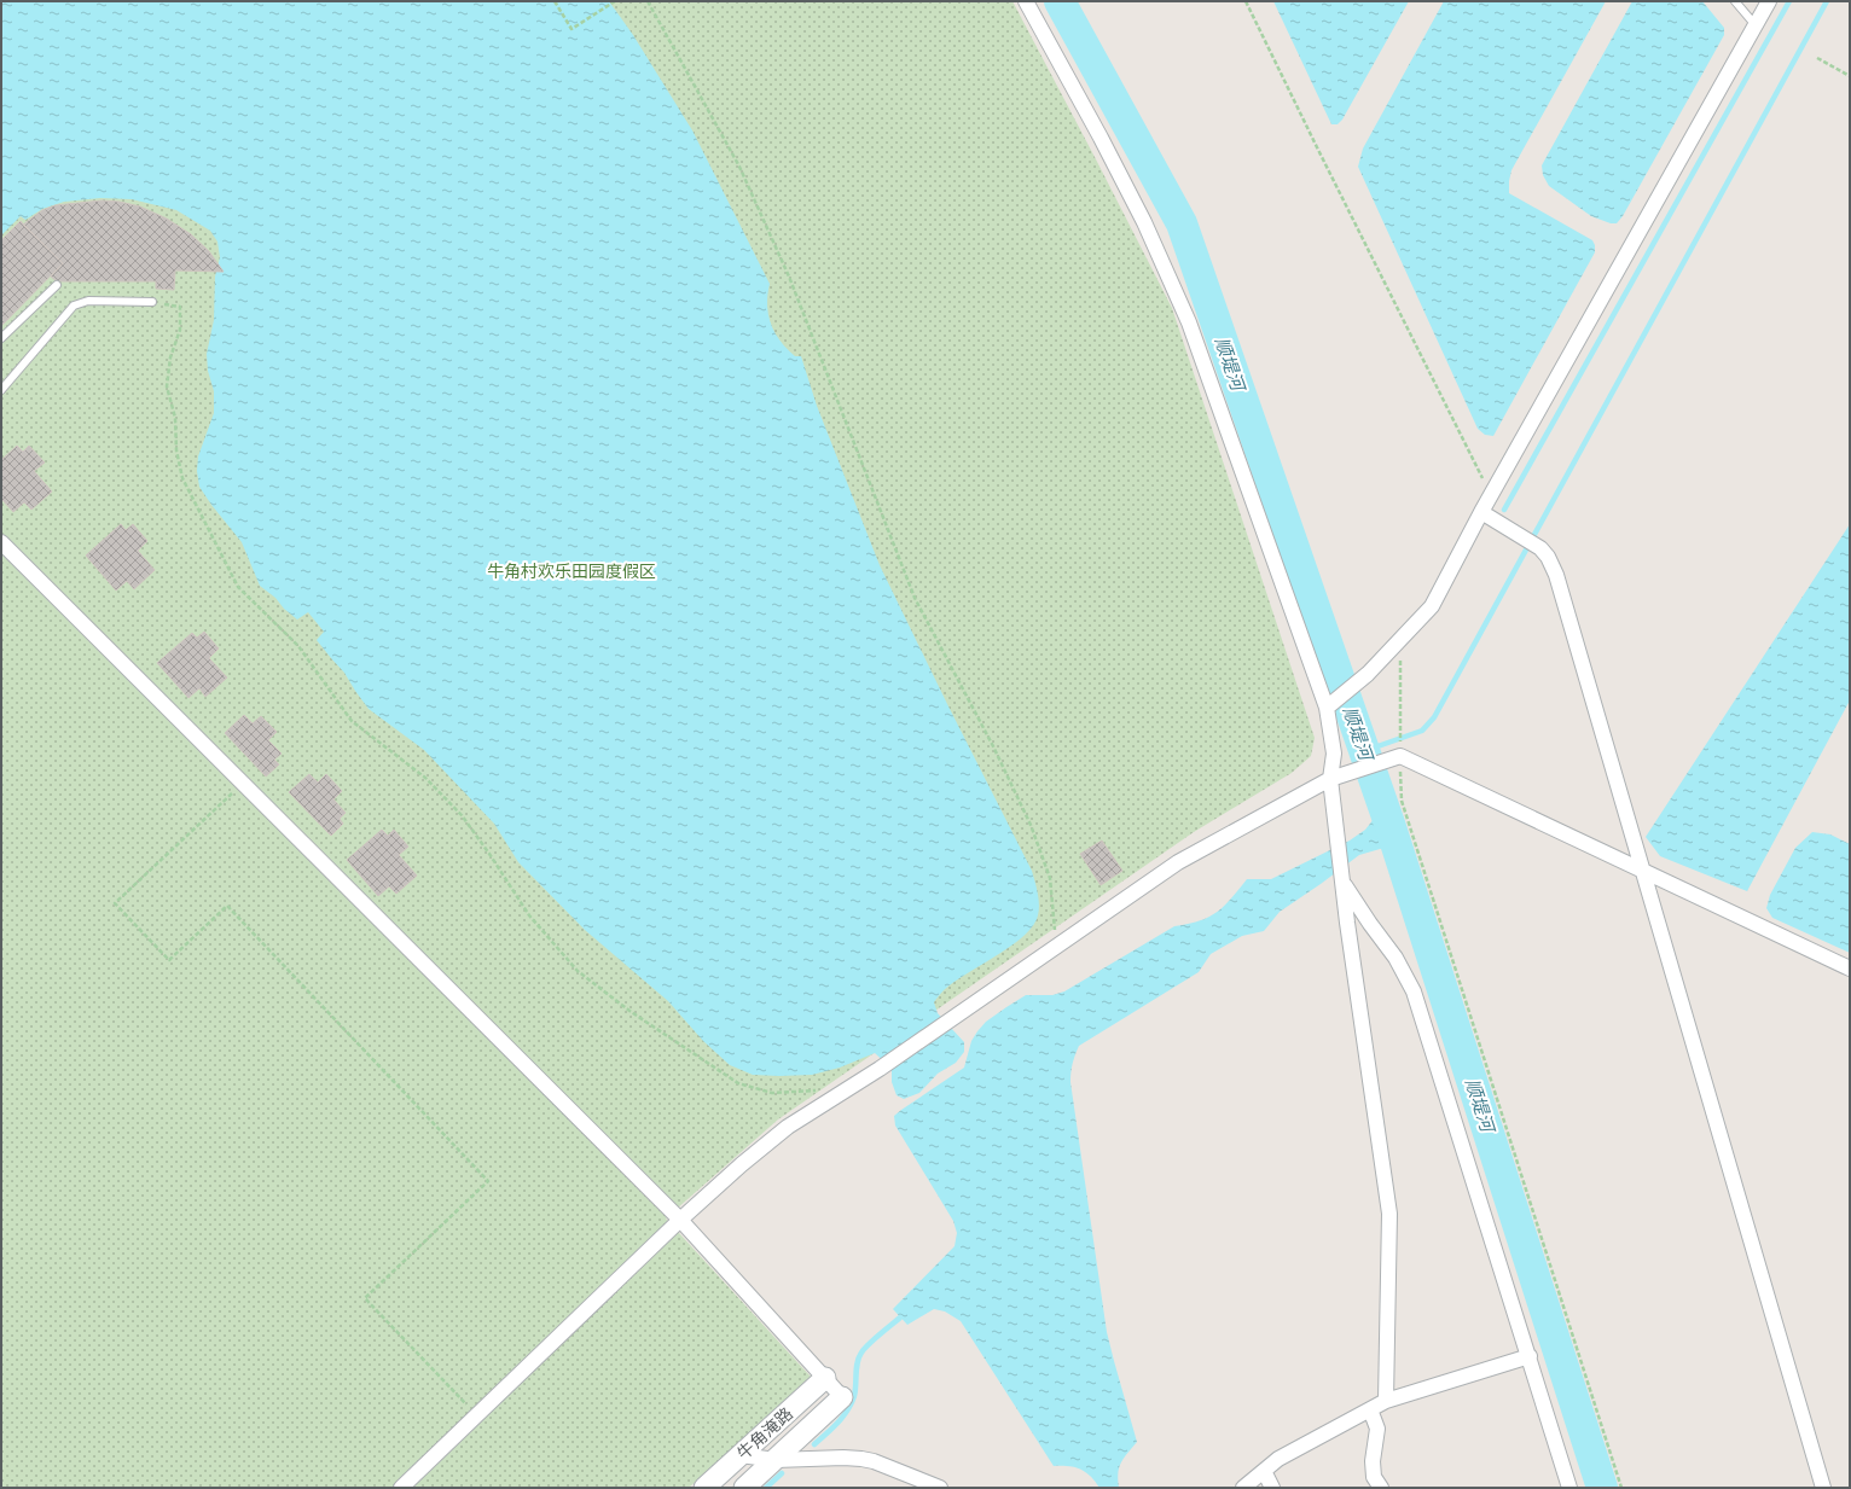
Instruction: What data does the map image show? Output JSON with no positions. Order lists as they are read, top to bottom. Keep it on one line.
{"streets":{"street":["牛角淹路"]},"water":["顺堤河"],"parks":["牛角村欢乐田园度假区"]}
